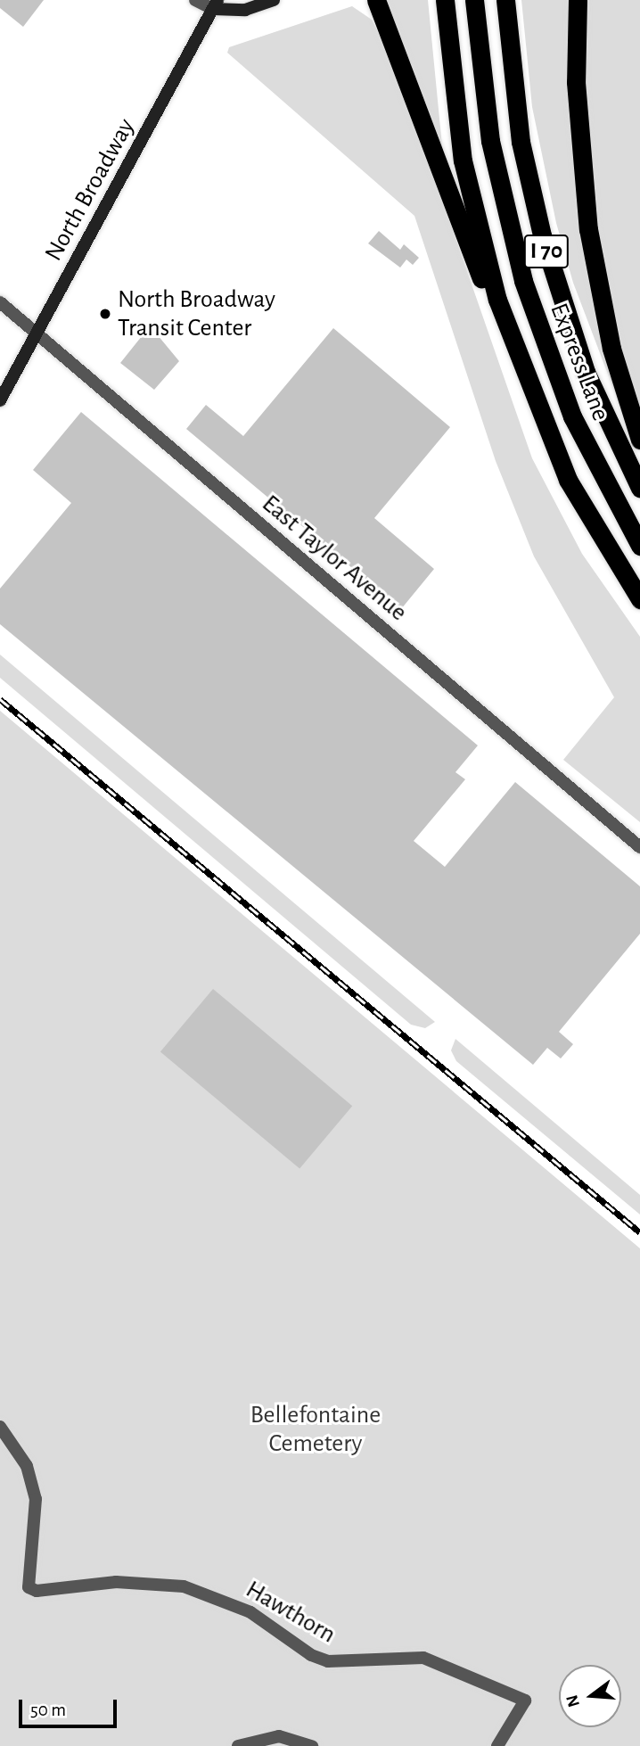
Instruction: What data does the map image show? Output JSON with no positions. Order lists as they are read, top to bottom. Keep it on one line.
{"streets":{"highway":["I 70","Express Lane"],"main road":["North Broadway"],"street":["East Taylor Avenue","Hawthorn"]},"crossings":[["North Broadway","East Taylor Avenue"]],"parks":["Bellefontaine Cemetery"],"places":["North Broadway Transit Center"],"scale_bar":"50 m","north":"left"}
